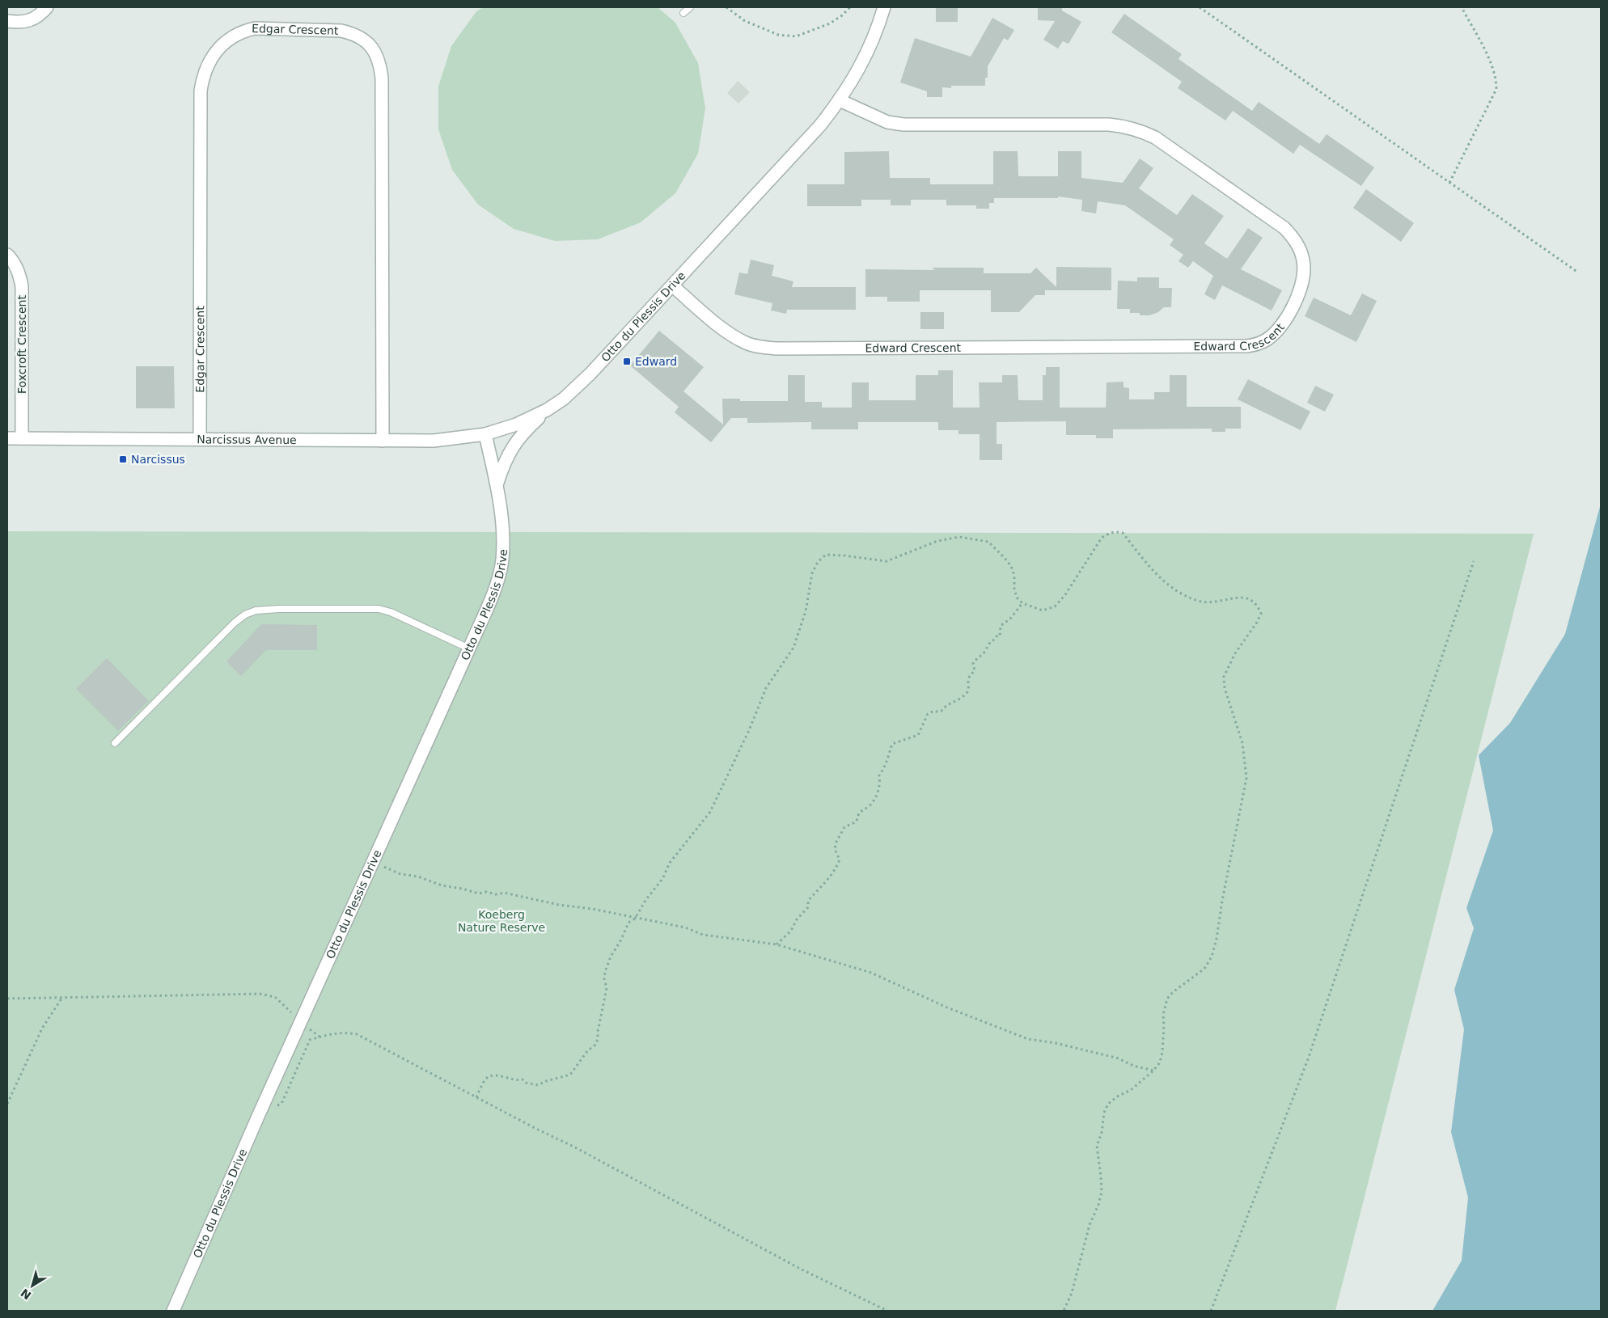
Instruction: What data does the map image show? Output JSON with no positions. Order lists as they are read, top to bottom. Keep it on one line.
{"streets":{"street":["Edgar Crescent","Otto du Plessis Drive","Edward Crescent","Foxcroft Crescent","Narcissus Avenue"]},"crossings":[["Edgar Crescent","Narcissus Avenue"],["Otto du Plessis Drive","Edward Crescent"],["Otto du Plessis Drive","Narcissus Avenue"],["Foxcroft Crescent","Narcissus Avenue"]],"parks":["Koeberg Nature Reserve"],"places":{"transit":["Edward","Narcissus"]},"north":"bottom left"}
